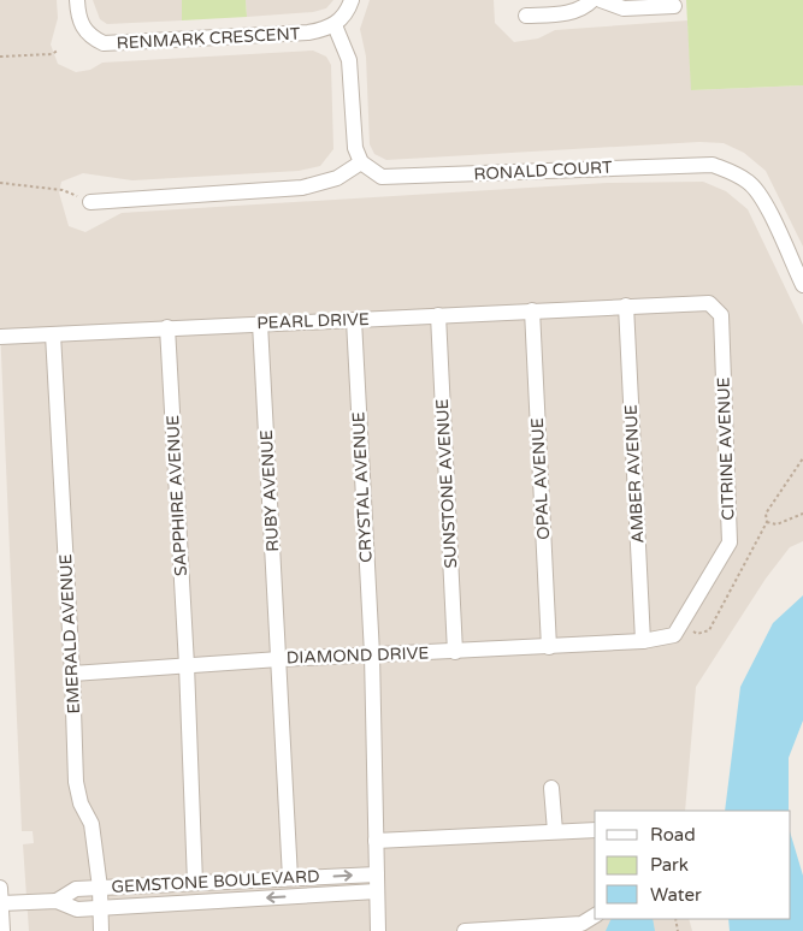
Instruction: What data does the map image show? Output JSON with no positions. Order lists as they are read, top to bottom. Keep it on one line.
{"streets":{"street":["RENMARK CRESCENT","RONALD COURT","PEARL DRIVE","CITRINE AVENUE","AMBER AVENUE","OPAL AVENUE","SUNSTONE AVENUE","CRYSTAL AVENUE","RUBY AVENUE","SAPPHIRE AVENUE","EMERALD AVENUE","DIAMOND DRIVE","GEMSTONE BOULEVARD"]},"crossings":[["PEARL DRIVE","CITRINE AVENUE"],["PEARL DRIVE","AMBER AVENUE"],["PEARL DRIVE","OPAL AVENUE"],["PEARL DRIVE","SUNSTONE AVENUE"],["PEARL DRIVE","CRYSTAL AVENUE"],["PEARL DRIVE","RUBY AVENUE"],["PEARL DRIVE","SAPPHIRE AVENUE"],["PEARL DRIVE","EMERALD AVENUE"],["CITRINE AVENUE","AMBER AVENUE"],["CITRINE AVENUE","DIAMOND DRIVE"],["AMBER AVENUE","DIAMOND DRIVE"],["OPAL AVENUE","DIAMOND DRIVE"],["SUNSTONE AVENUE","DIAMOND DRIVE"],["CRYSTAL AVENUE","DIAMOND DRIVE"],["CRYSTAL AVENUE","GEMSTONE BOULEVARD"],["RUBY AVENUE","DIAMOND DRIVE"],["RUBY AVENUE","GEMSTONE BOULEVARD"],["SAPPHIRE AVENUE","DIAMOND DRIVE"],["SAPPHIRE AVENUE","GEMSTONE BOULEVARD"],["EMERALD AVENUE","DIAMOND DRIVE"],["EMERALD AVENUE","GEMSTONE BOULEVARD"]],"legend":["Road","Park","Water"]}
